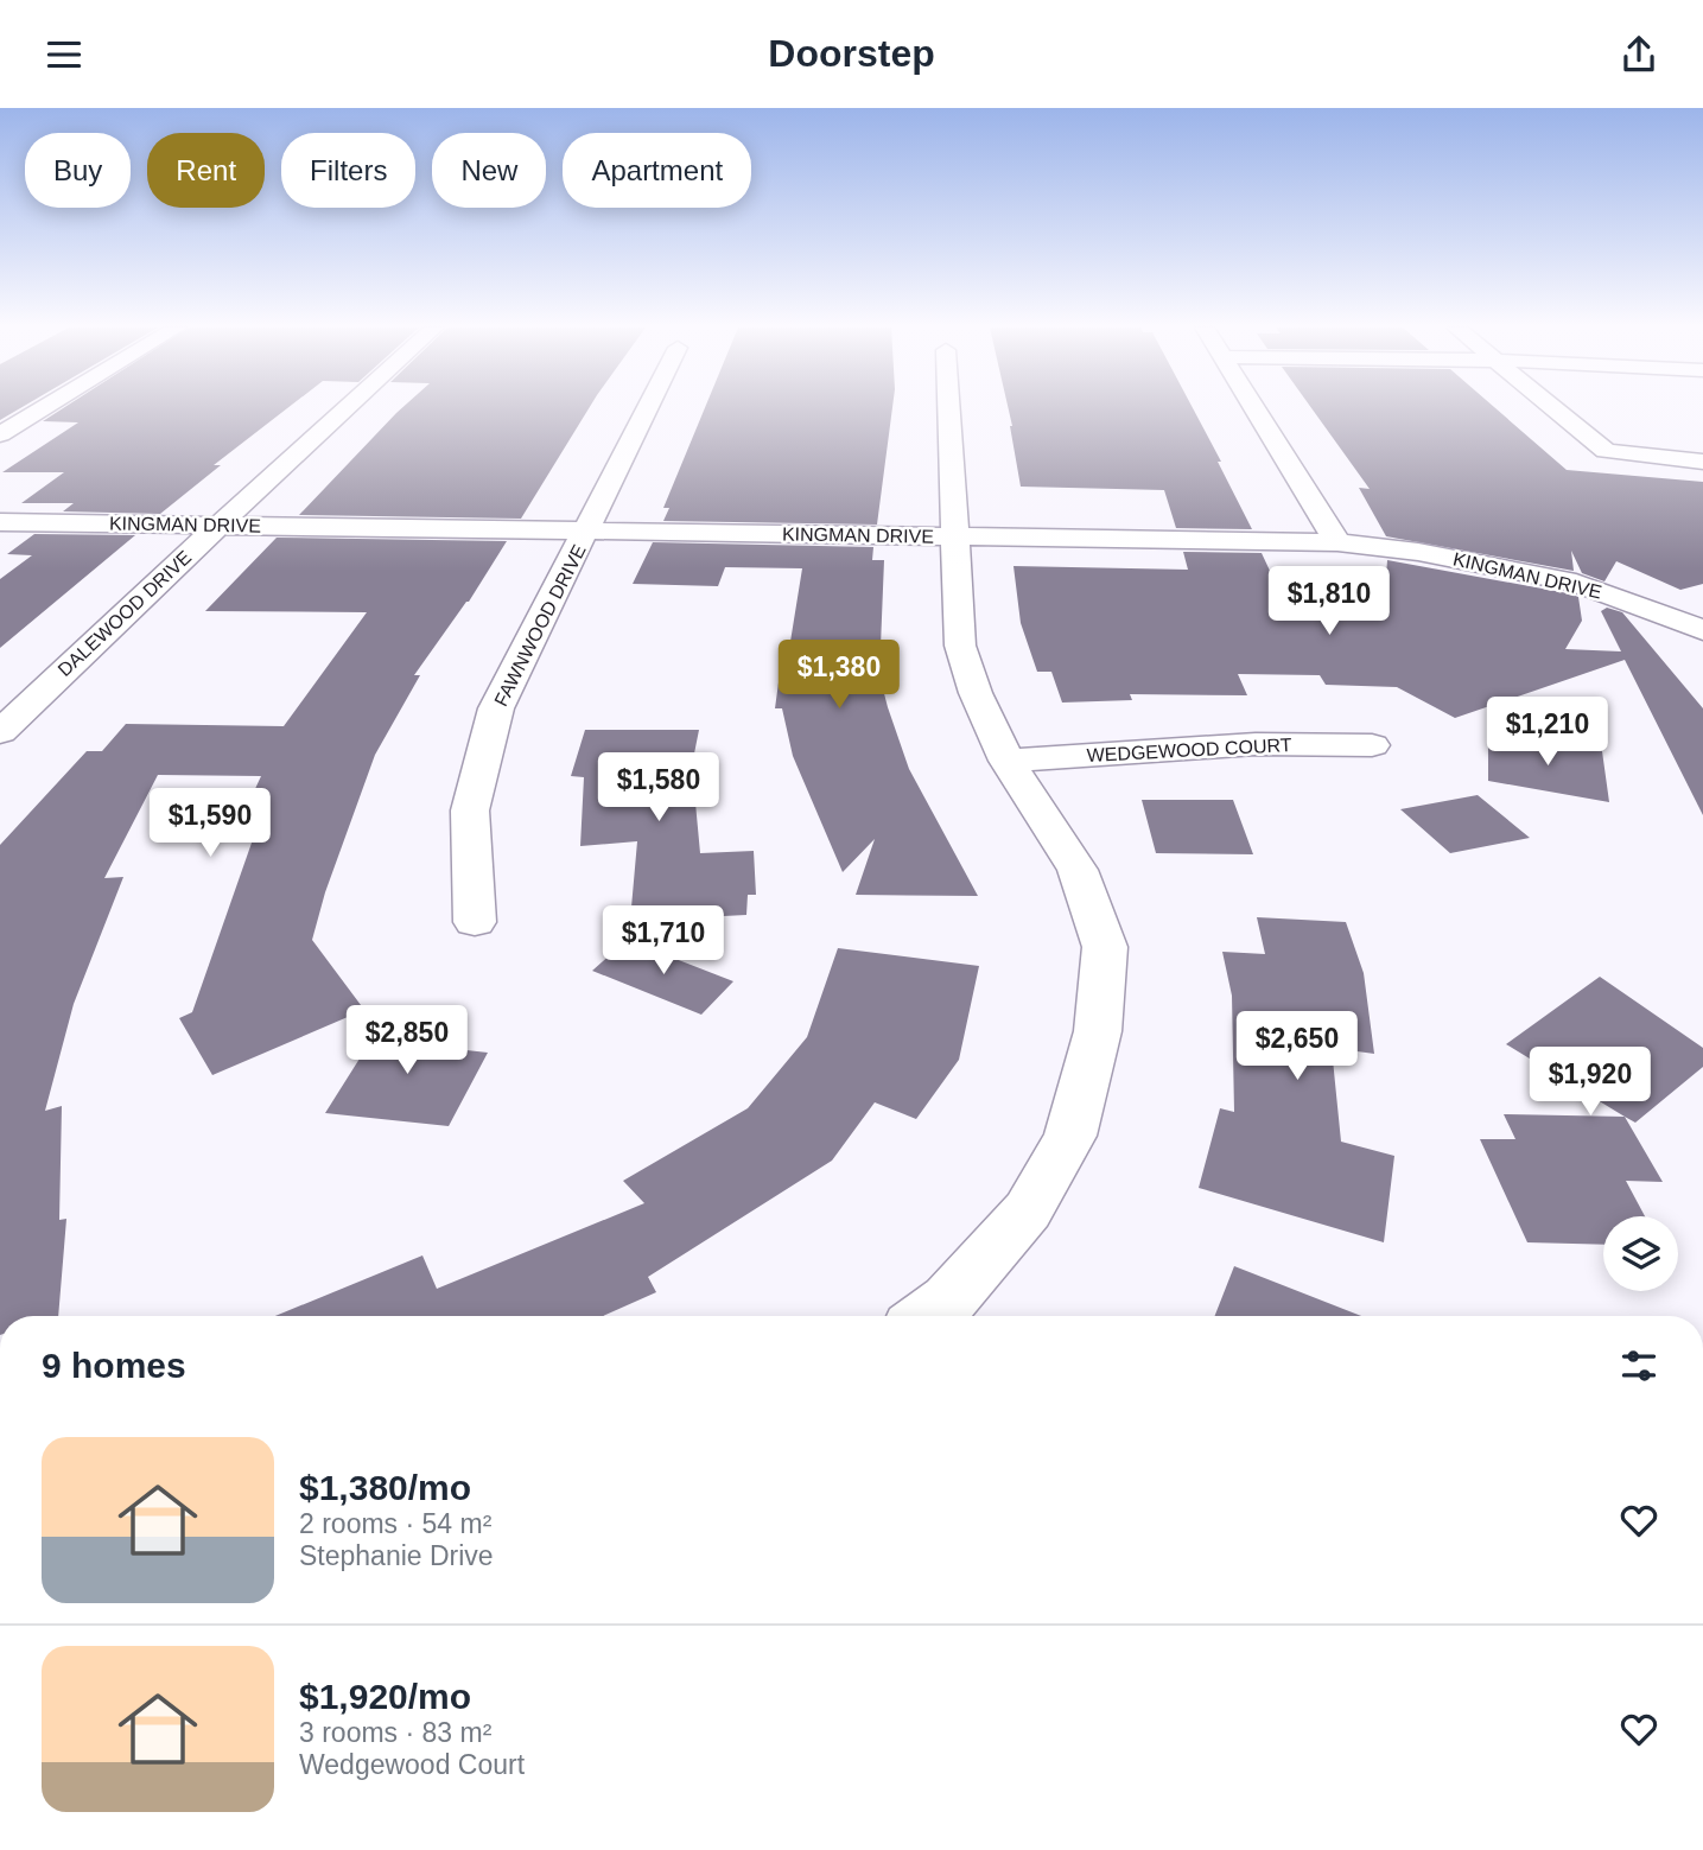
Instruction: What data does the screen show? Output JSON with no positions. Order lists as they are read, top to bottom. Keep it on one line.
{"streets":{"street":["KINGMAN DRIVE","DALEWOOD DRIVE","FAWNWOOD DRIVE","WEDGEWOOD COURT"]},"crossings":[["KINGMAN DRIVE","DALEWOOD DRIVE"],["KINGMAN DRIVE","FAWNWOOD DRIVE"]],"page":{"header":"Doorstep","chip":["Buy","Rent","Filters","New","Apartment"],"price":["$1,810","$1,380","$1,210","$1,580","$1,590","$1,710","$2,850","$2,650","$1,920"],"heading":"9 homes","list":[{"name":"$1,380/mo","note":"2 rooms · 54 m² · Stephanie Drive"},{"name":"$1,920/mo","note":"3 rooms · 83 m² · Wedgewood Court"}]}}
